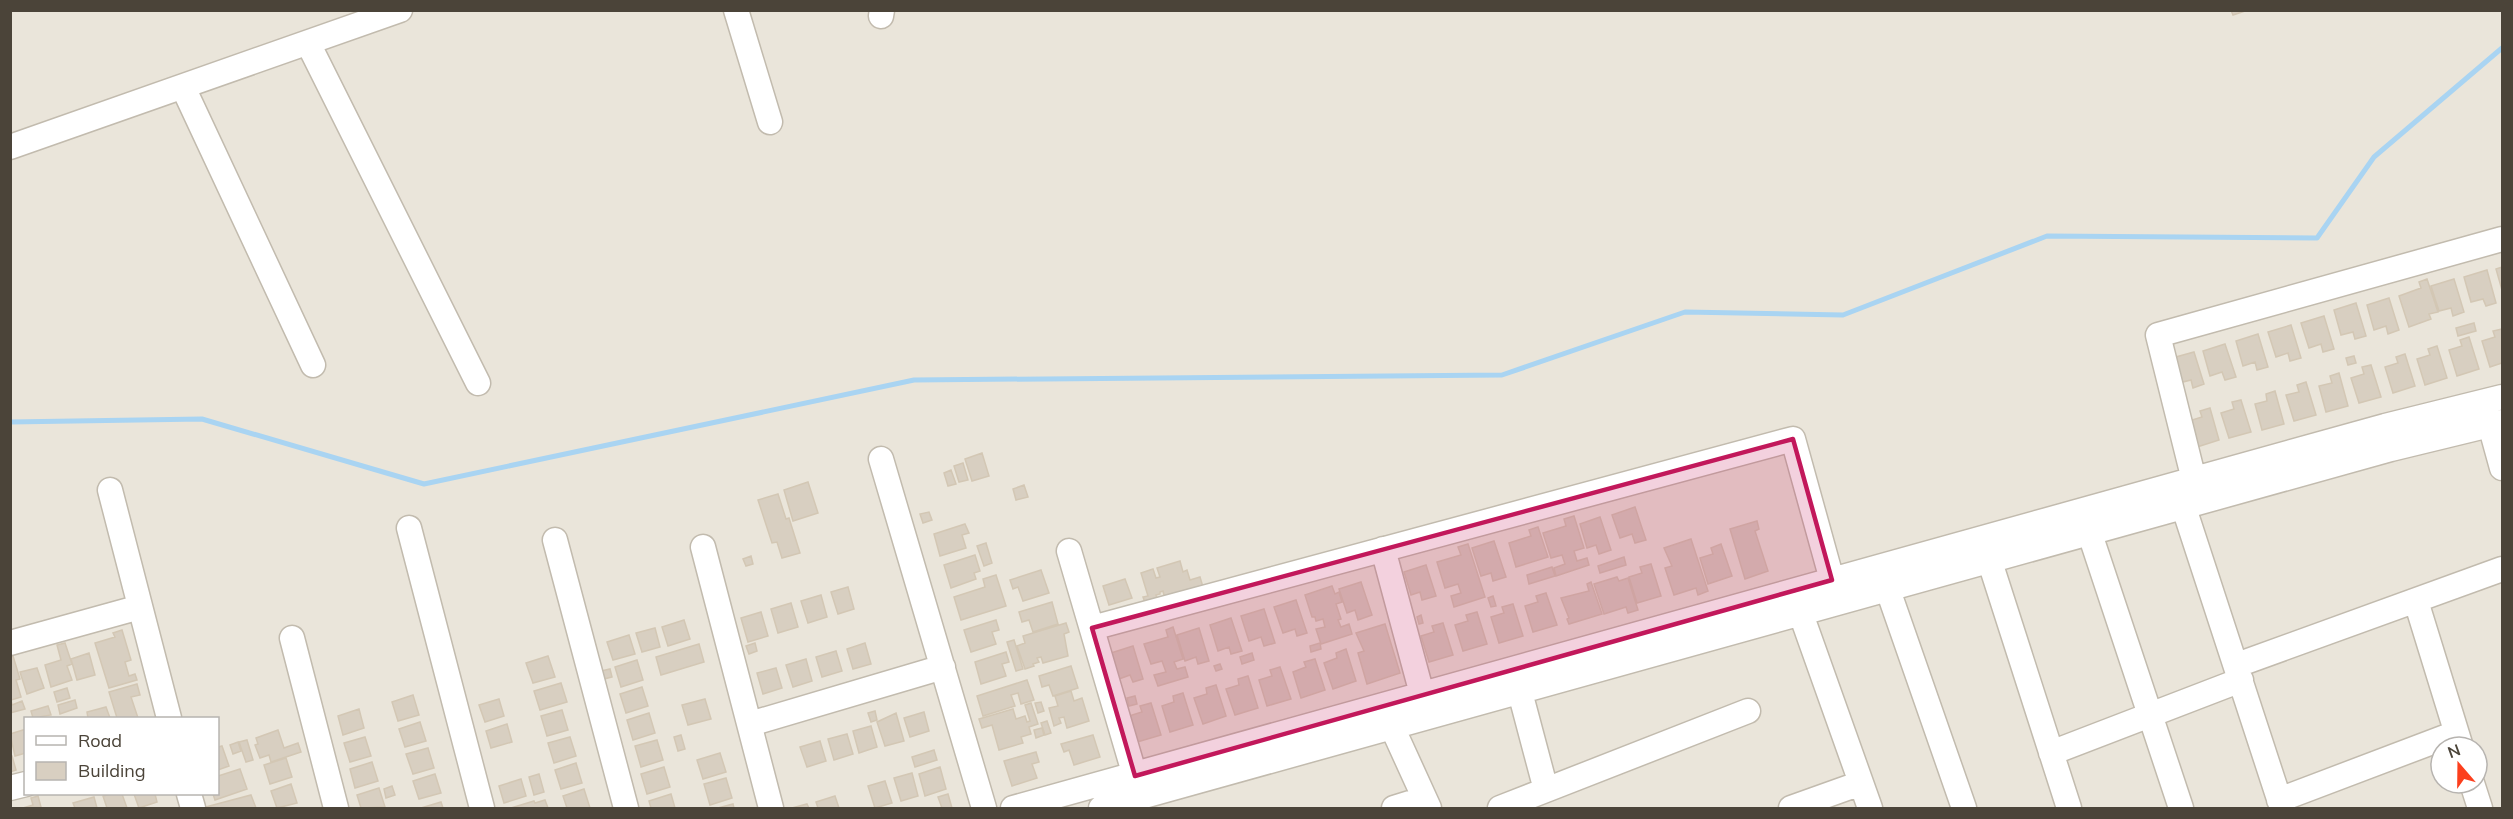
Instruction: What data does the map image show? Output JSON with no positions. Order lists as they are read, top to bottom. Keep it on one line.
{"legend":["Road","Building"],"north":"top"}
